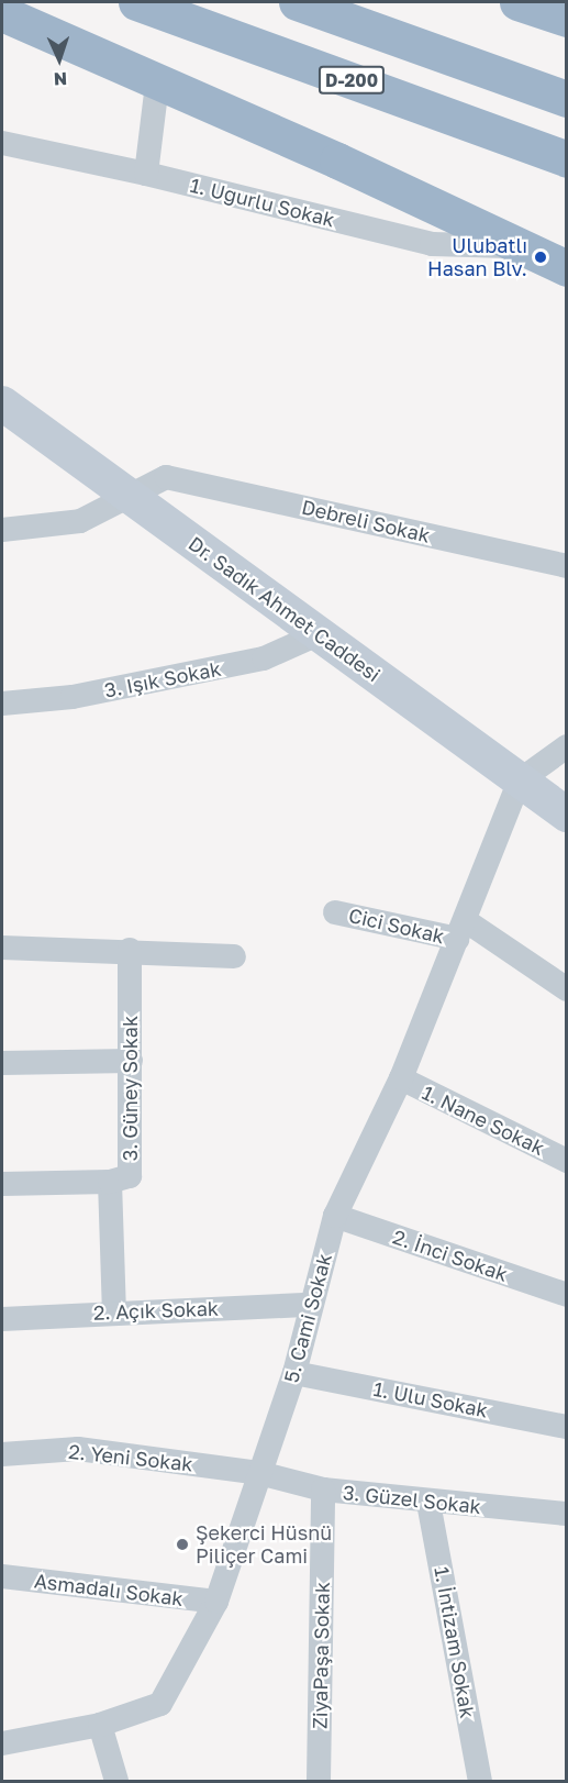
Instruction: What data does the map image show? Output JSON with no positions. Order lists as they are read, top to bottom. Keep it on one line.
{"streets":{"highway":["D-200"],"main road":["Dr. Sadık Ahmet Caddesi"],"street":["1. Uğurlu Sokak","Debreli Sokak","3. Işık Sokak","Cici Sokak","3. Güney Sokak","1. Nane Sokak","2. İnci Sokak","2. Açık Sokak","5. Cami Sokak","1. Ulu Sokak","2. Yeni Sokak","3. Güzel Sokak","Asmadalı Sokak","1. İntizam Sokak","ZiyaPaşa Sokak"]},"crossings":[["Debreli Sokak","Dr. Sadık Ahmet Caddesi"],["Dr. Sadık Ahmet Caddesi","3. Işık Sokak"],["Dr. Sadık Ahmet Caddesi","5. Cami Sokak"],["Cici Sokak","5. Cami Sokak"],["1. Nane Sokak","5. Cami Sokak"],["2. İnci Sokak","5. Cami Sokak"],["2. Açık Sokak","5. Cami Sokak"],["5. Cami Sokak","1. Ulu Sokak"],["5. Cami Sokak","2. Yeni Sokak"],["5. Cami Sokak","3. Güzel Sokak"],["5. Cami Sokak","Asmadalı Sokak"],["2. Yeni Sokak","3. Güzel Sokak"],["3. Güzel Sokak","1. İntizam Sokak"],["3. Güzel Sokak","ZiyaPaşa Sokak"]],"places":["Ulubatlı Hasan Blv.","Şekerci Hüsnü Piliçer Cami"],"north":"bottom"}
